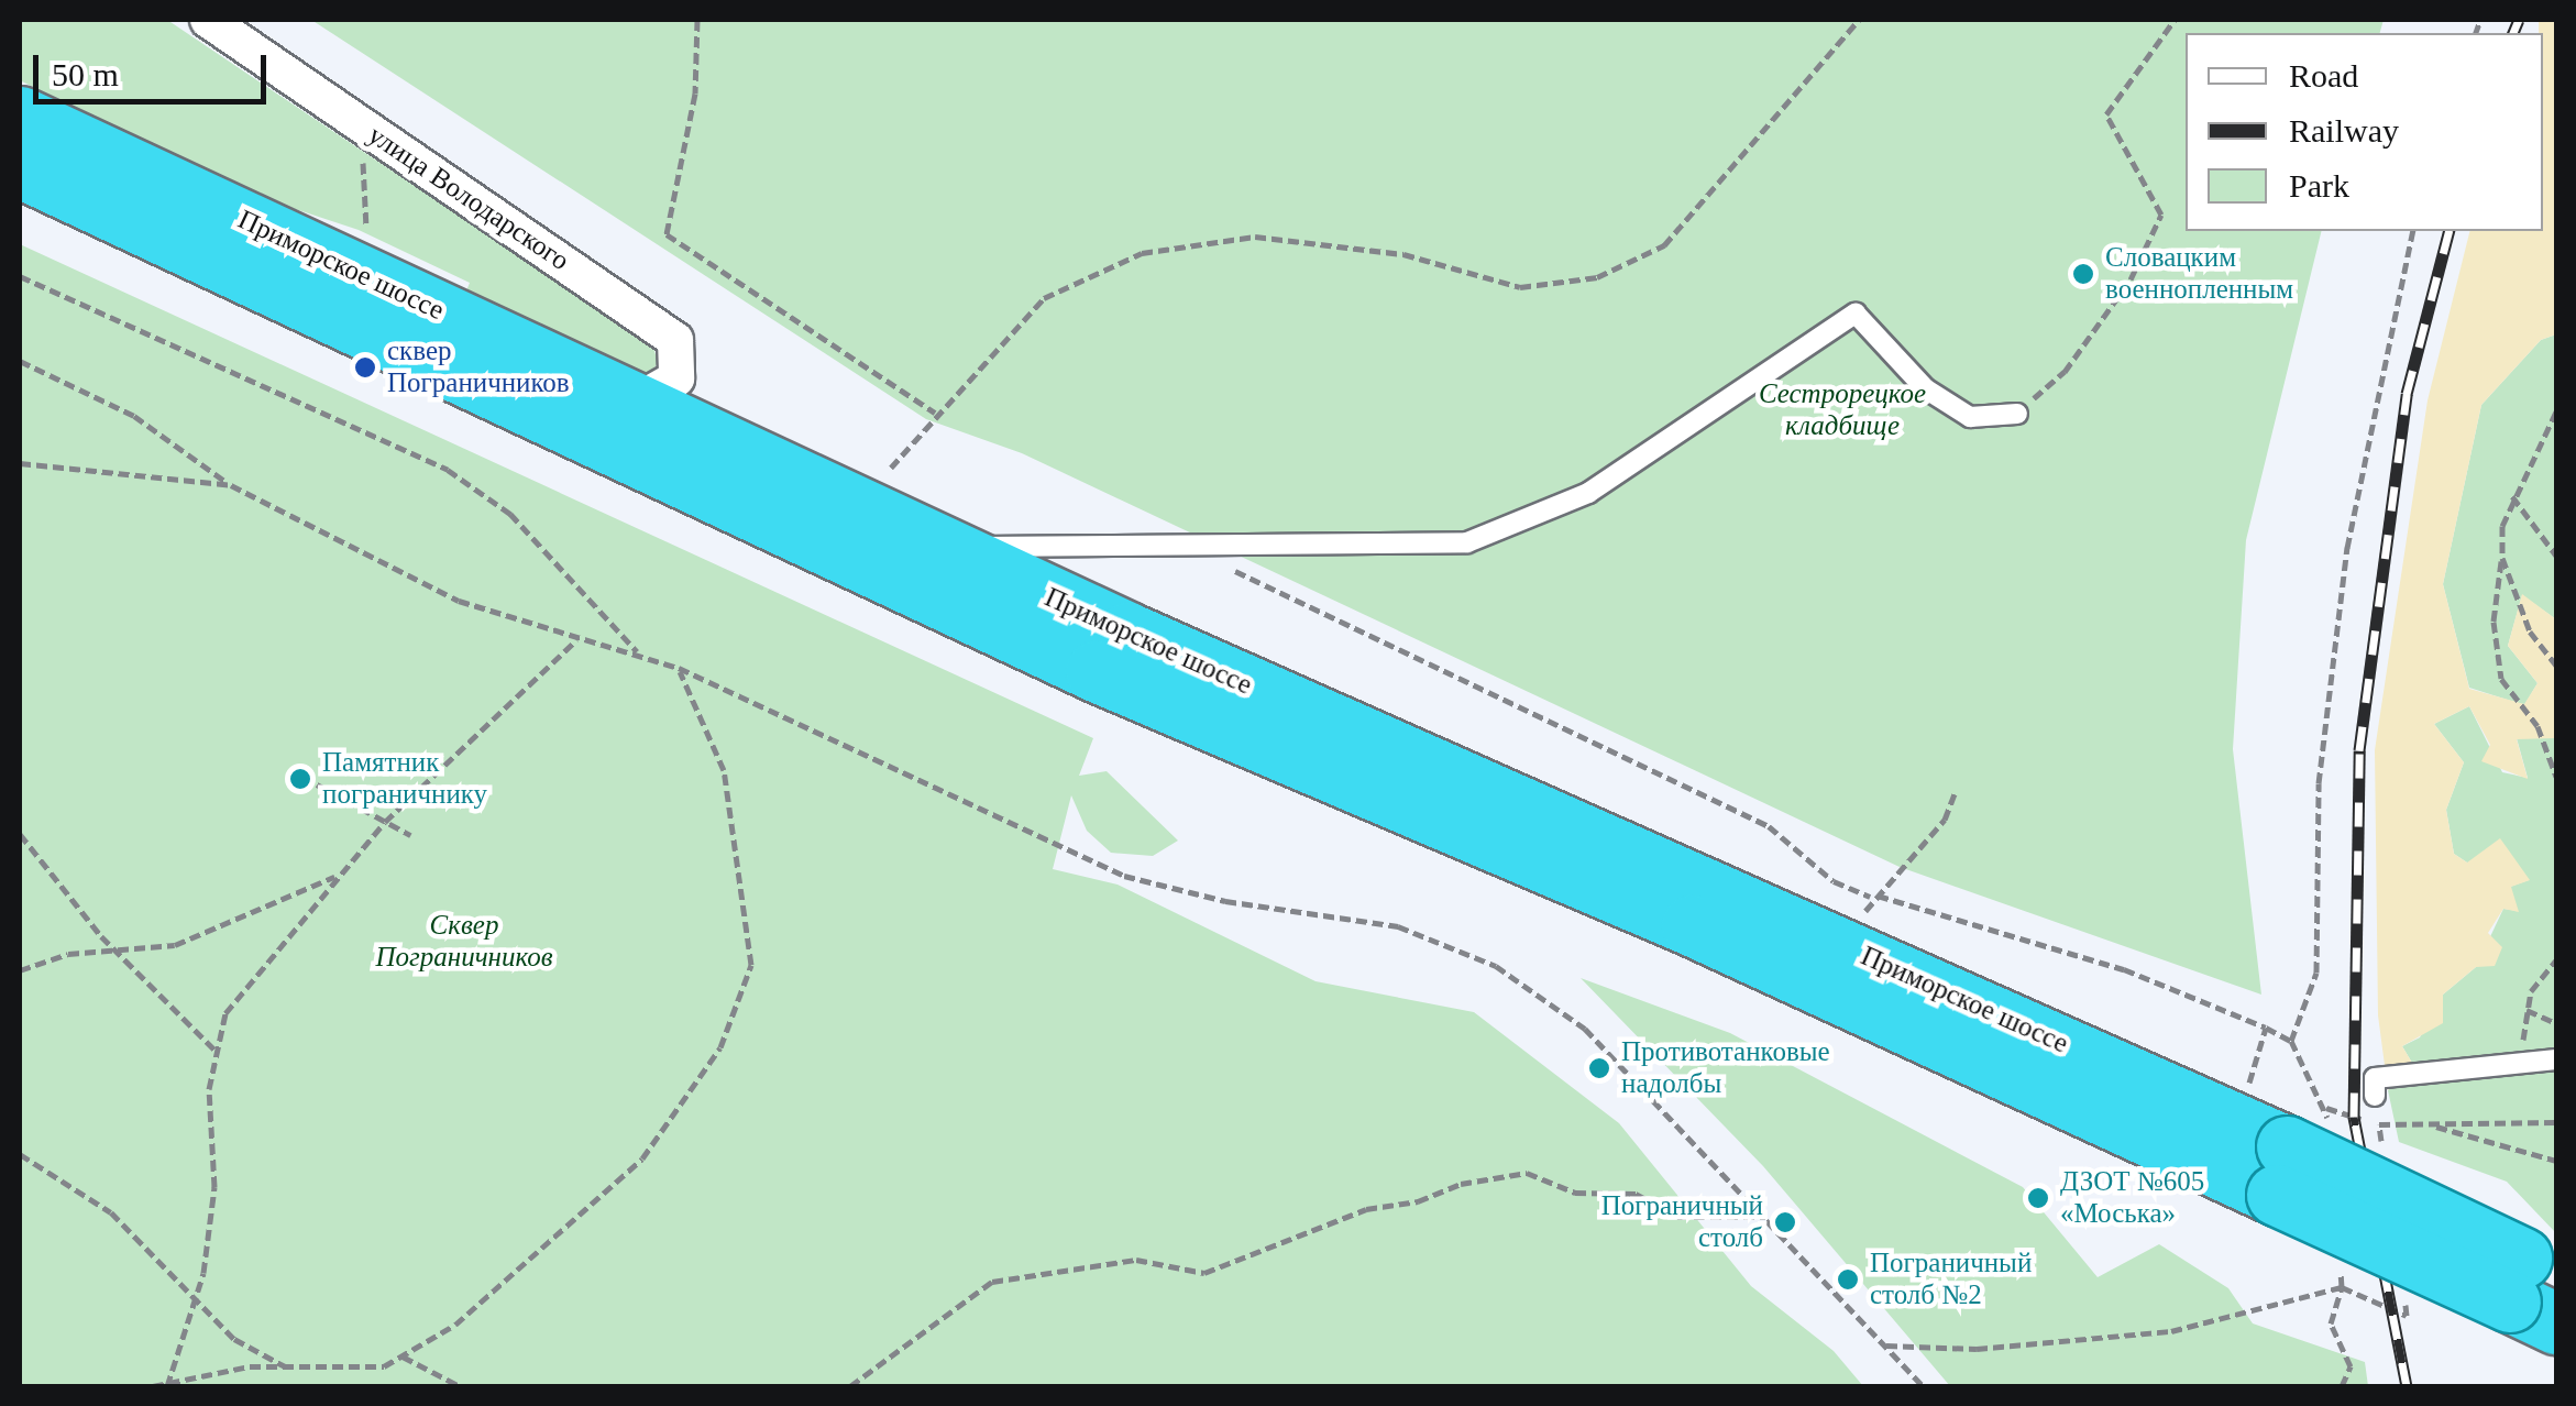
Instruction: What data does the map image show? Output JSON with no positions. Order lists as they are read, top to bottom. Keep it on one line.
{"streets":{"highway":["Приморское шоссе"],"street":["улица Володарского"]},"crossings":[["улица Володарского","Приморское шоссе"]],"parks":["Сестрорецкое кладбище","Сквер Пограничников"],"places":["Словацким военнопленным","сквер Пограничников","Памятник пограничнику","Противотанковые надолбы","ДЗОТ №605 «Моська»","Пограничный столб","Пограничный столб №2"],"legend":["Road","Railway","Park"],"scale_bar":"50 m"}
